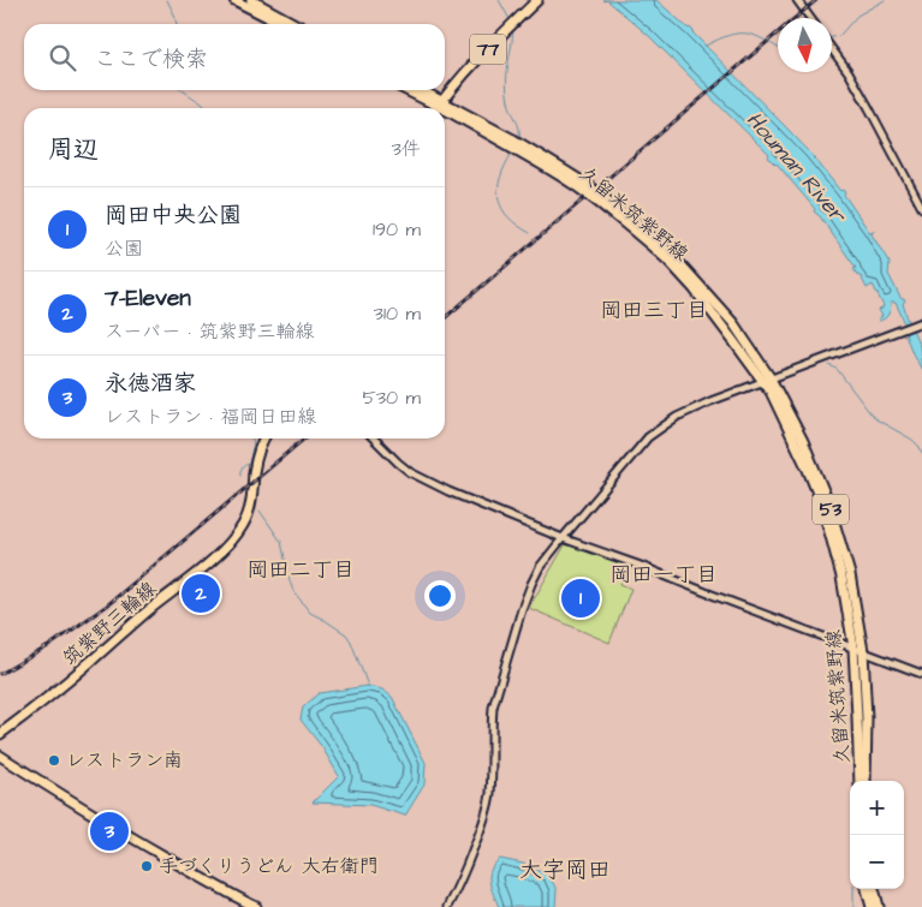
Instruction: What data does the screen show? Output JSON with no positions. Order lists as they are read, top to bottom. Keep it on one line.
{"streets":{"main road":["77","久留米筑紫野線","53","筑紫野三輪線"]},"crossings":[["77","久留米筑紫野線"]],"districts":["岡田三丁目","岡田二丁目","岡田一丁目","大字岡田"],"water":["Houman River"],"places":["レストラン南","手づくりうどん 大右衛門"],"north":"bottom","page":{"search":"ここで検索","heading":["周辺","3件"],"list":[{"mark":"1","name":"岡田中央公園","note":"公園","value":"190 m"},{"mark":"2","name":"7-Eleven","note":"スーパー · 筑紫野三輪線","value":"310 m"},{"mark":"3","name":"永徳酒家","note":"レストラン · 福岡日田線","value":"530 m"}],"pins":["2","1","3"],"map_buttons":["+","−"]}}
